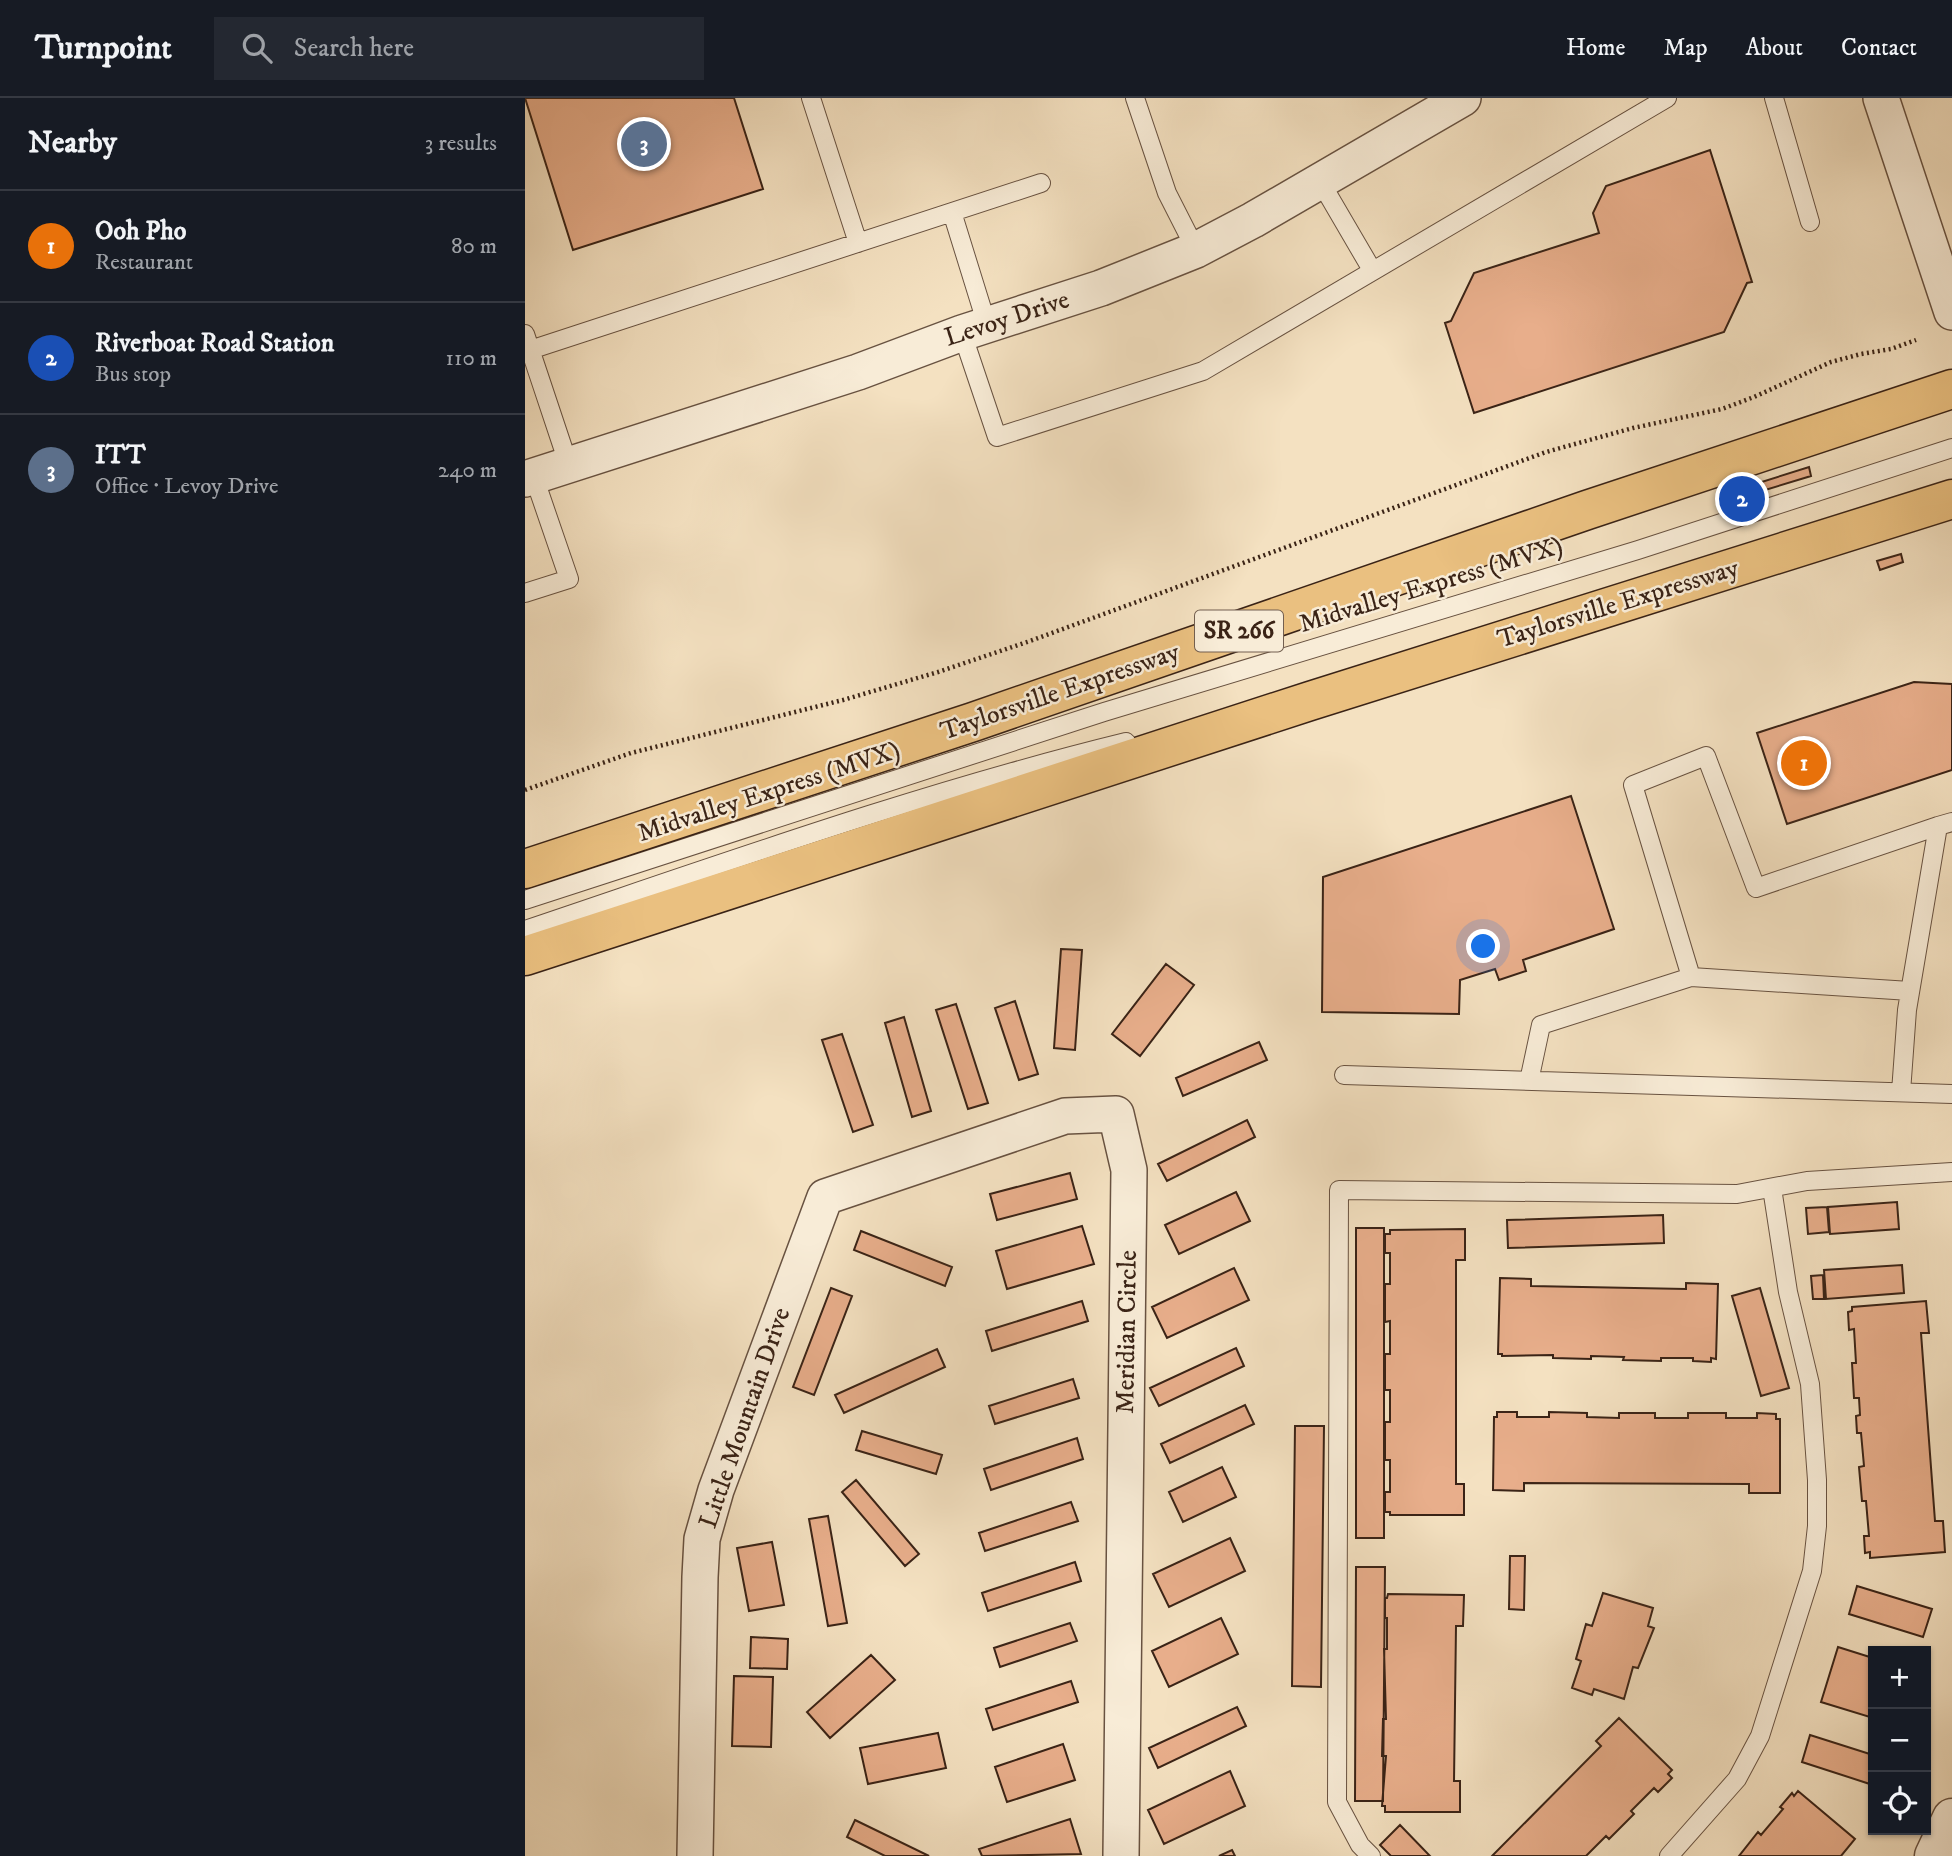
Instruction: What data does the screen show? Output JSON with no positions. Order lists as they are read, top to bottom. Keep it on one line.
{"streets":{"main road":["Taylorsville Expressway","SR 266"],"street":["Levoy Drive","Meridian Circle","Little Mountain Drive"],"lane":["Midvalley Express (MVX)"]},"crossings":[["Midvalley Express (MVX)","Taylorsville Expressway"],["Meridian Circle","Little Mountain Drive"]],"page":{"header":"Turnpoint","search":"Search here","nav":["Home","Map","About","Contact"],"heading":["Nearby","3 results"],"pins":["3","2","1"],"list":[{"mark":"1","name":"Ooh Pho","note":"Restaurant","value":"80 m"},{"mark":"2","name":"Riverboat Road Station","note":"Bus stop","value":"110 m"},{"mark":"3","name":"ITT","note":"Office · Levoy Drive","value":"240 m"}],"map_buttons":["+","−"]}}
